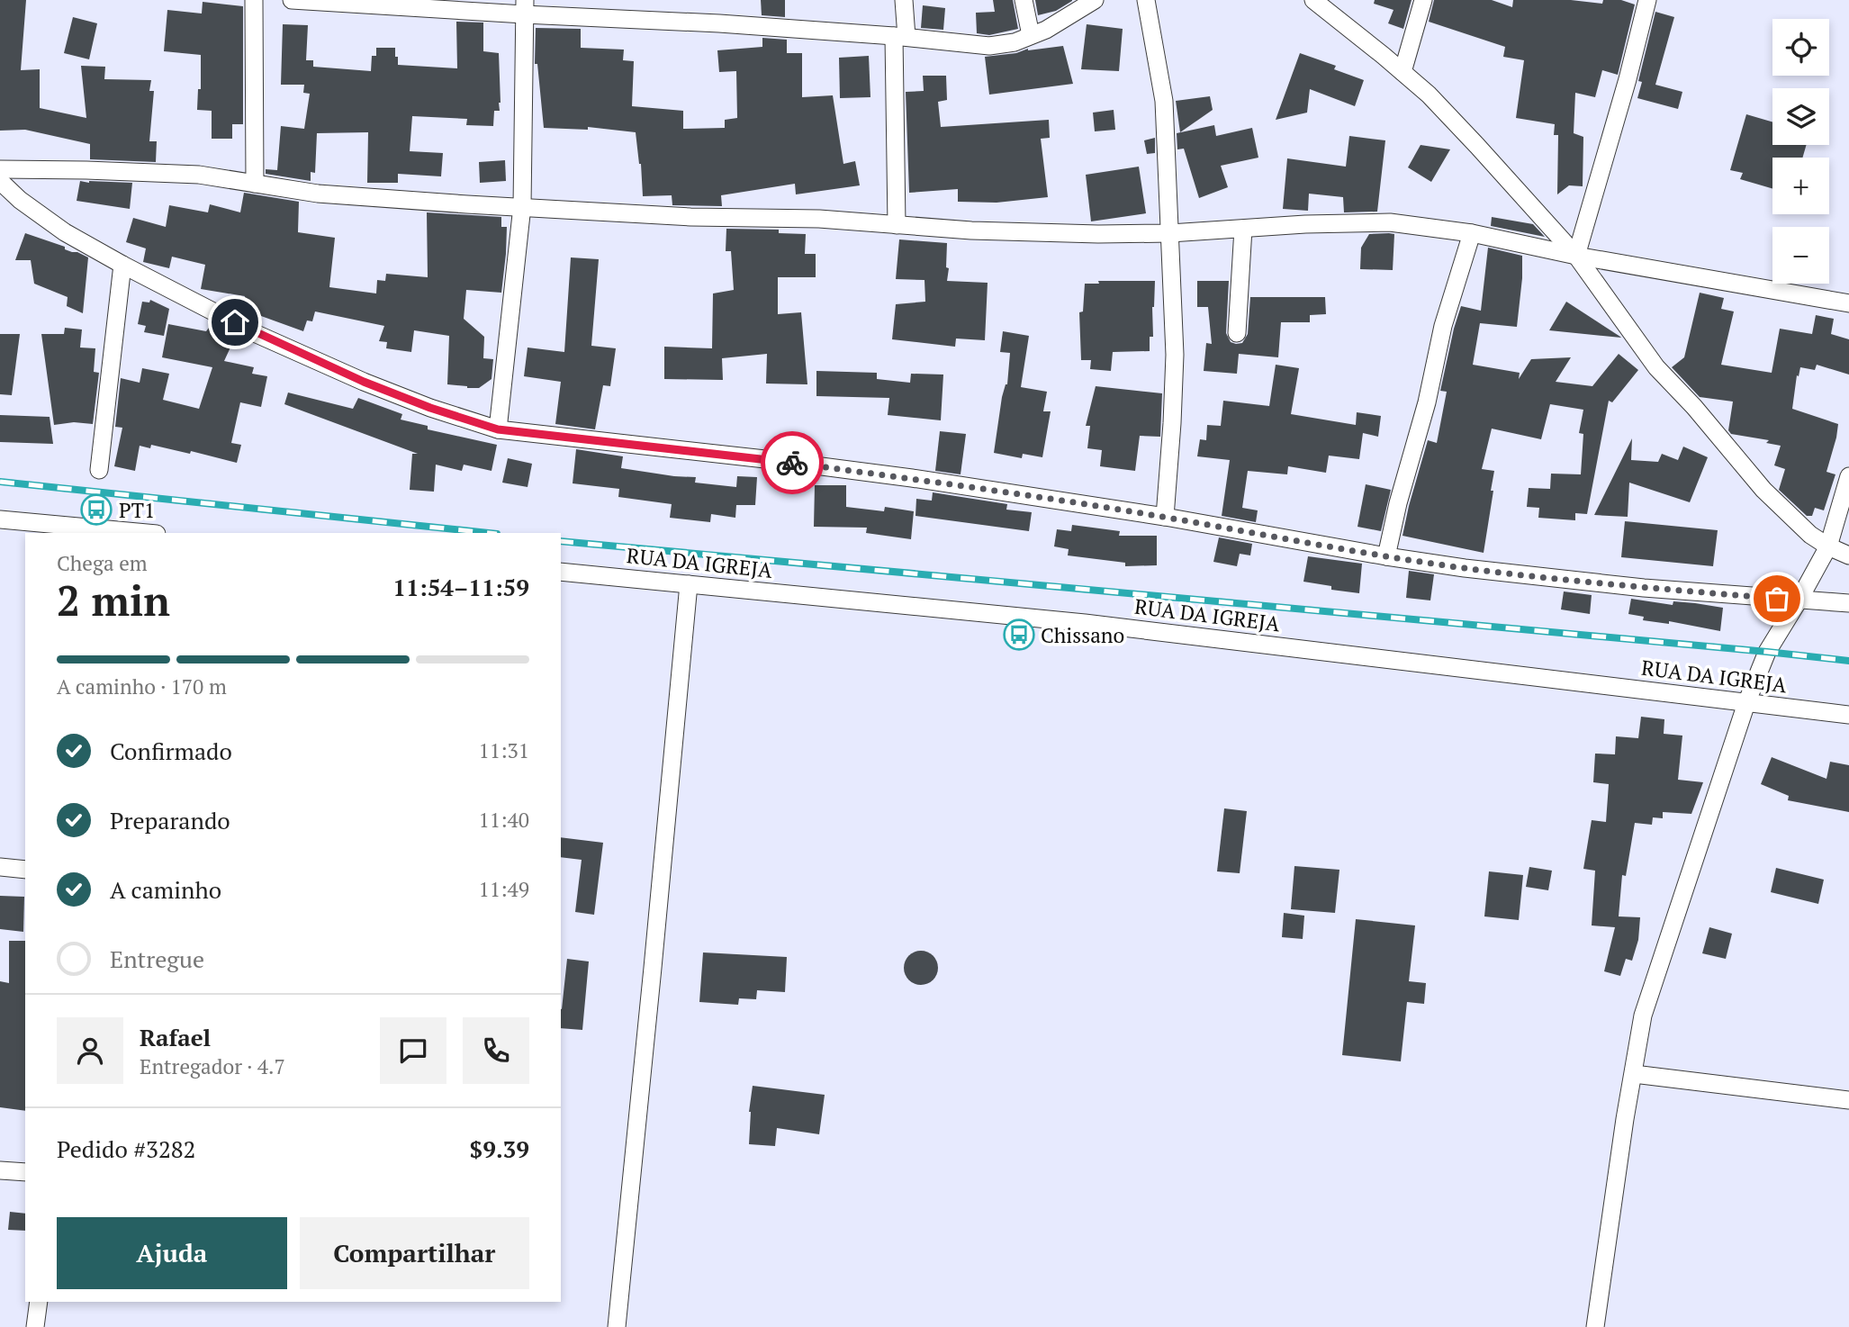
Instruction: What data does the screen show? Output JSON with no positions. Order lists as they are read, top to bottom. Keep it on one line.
{"streets":{"street":["RUA DA IGREJA"]},"places":{"bus stop":["PT1","Chissano"]},"page":{"map_buttons":["+","−"],"heading":["2 min","Chega em","11:54–11:59"],"panel":["Rafael","Entregador · 4.7","Pedido #3282","$9.39"],"bar":"A caminho · 170 m","list":[["Confirmado","11:31"],["Preparando","11:40"],["A caminho","11:49"],"Entregue"],"buttons":["Ajuda","Compartilhar"]}}
